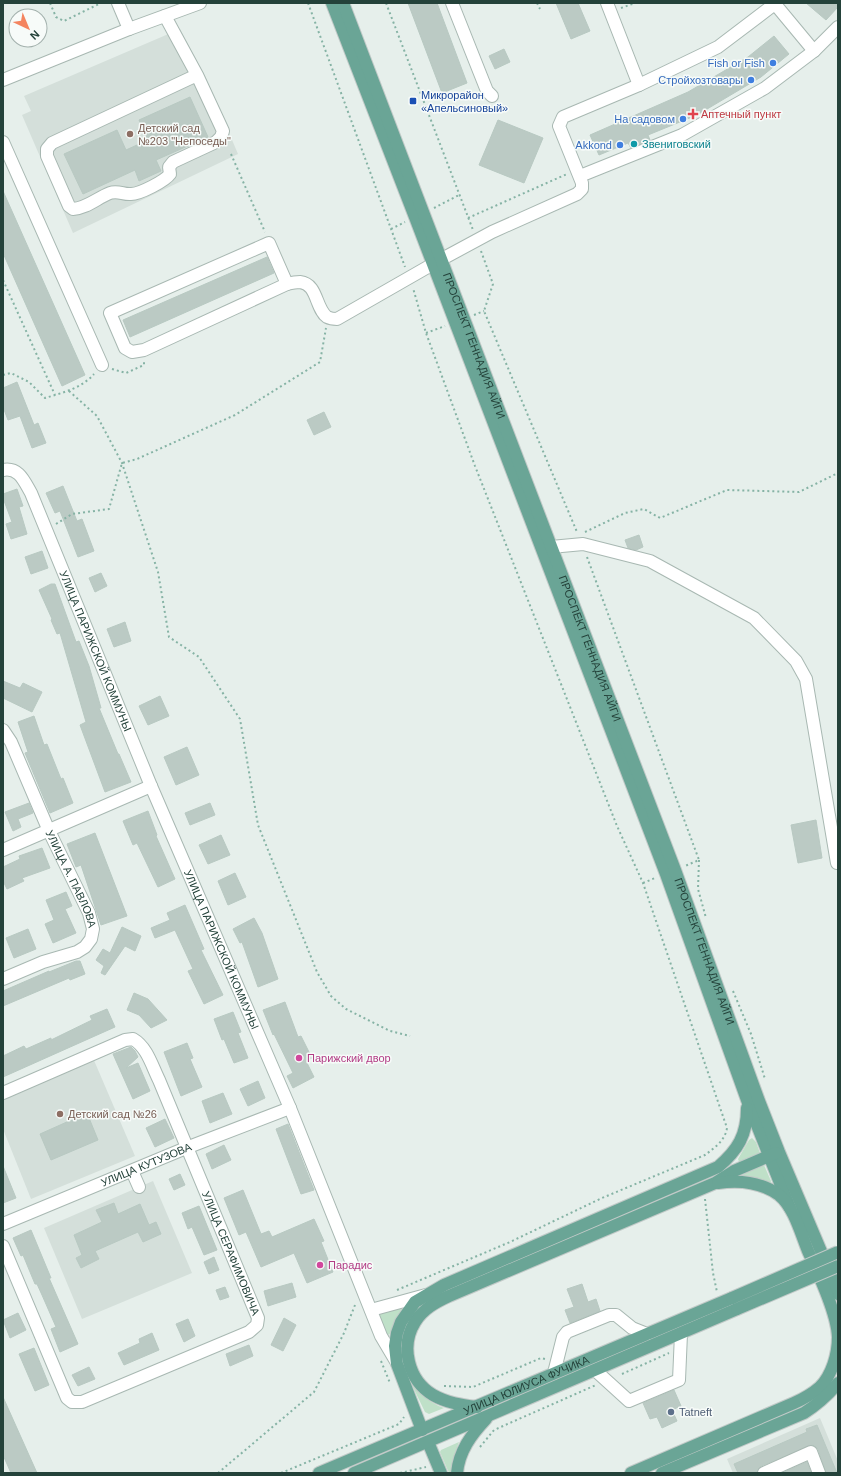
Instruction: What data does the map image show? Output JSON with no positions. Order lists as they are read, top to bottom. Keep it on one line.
{"streets":{"main road":["ПРОСПЕКТ ГЕННАДИЯ АЙГИ","УЛИЦА ПАРИЖСКОЙ КОММУНЫ","УЛИЦА ЮЛИУСА ФУЧИКА"],"street":["УЛИЦА А. ПАВЛОВА","УЛИЦА КУТУЗОВА","УЛИЦА СЕРАФИМОВИЧА"]},"crossings":[["УЛИЦА ПАРИЖСКОЙ КОММУНЫ","УЛИЦА КУТУЗОВА"],["УЛИЦА ПАРИЖСКОЙ КОММУНЫ","УЛИЦА ЮЛИУСА ФУЧИКА"],["УЛИЦА КУТУЗОВА","УЛИЦА СЕРАФИМОВИЧА"]],"places":{"other":["Fish or Fish","Стройхозтовары","На садовом","Детский сад №203 \"Непоседы\"","Звениговский","Akkond","Парижский двор","Детский сад №26","Парадис","Tatneft"],"transit":["Микрорайон «Апельсиновый»"],"health":["Аптечный пункт"]},"north":"bottom right"}
